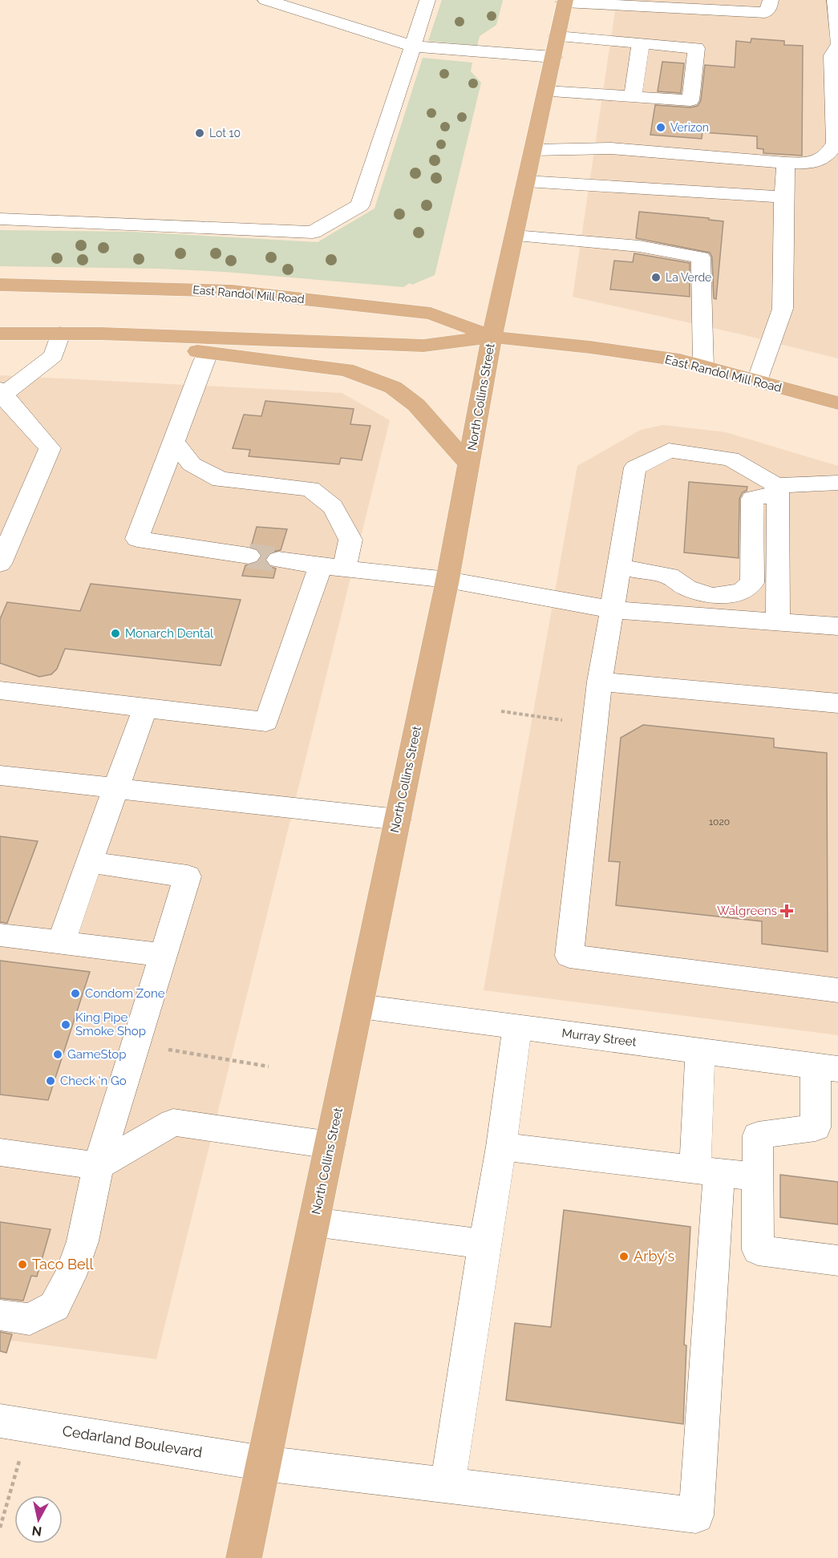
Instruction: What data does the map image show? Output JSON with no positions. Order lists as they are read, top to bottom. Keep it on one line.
{"streets":{"main road":["East Randol Mill Road","North Collins Street"],"street":["Murray Street","Cedarland Boulevard"]},"crossings":[["East Randol Mill Road","North Collins Street"],["North Collins Street","Murray Street"],["North Collins Street","Cedarland Boulevard"]],"places":{"other":["Verizon","Lot 10","La Verde","Monarch Dental","Condom Zone","King Pipe Smoke Shop","GameStop","Check 'n Go","Arby's","Taco Bell"],"health":["Walgreens"]},"house_numbers":["1020"],"north":"bottom"}
